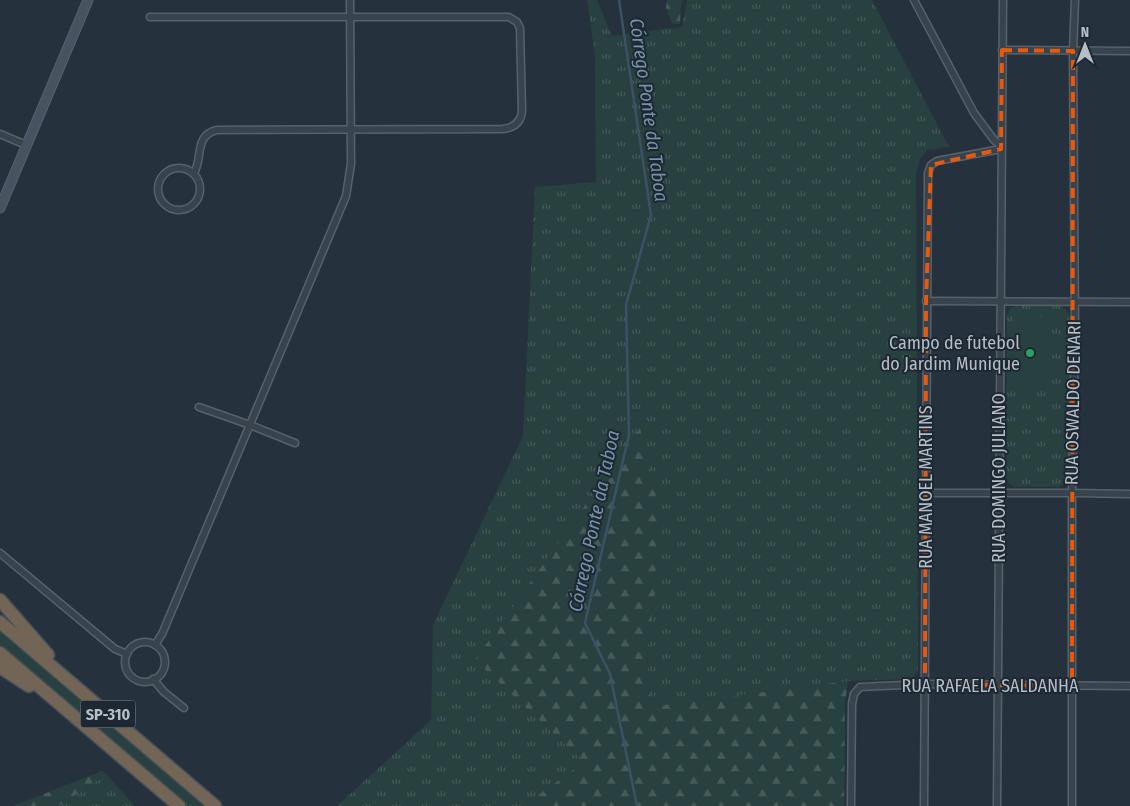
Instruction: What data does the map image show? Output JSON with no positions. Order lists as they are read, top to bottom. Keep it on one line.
{"streets":{"highway":["SP-310"],"street":["RUA OSWALDO DENARI","RUA DOMINGO JULIANO","RUA MANOEL MARTINS","RUA RAFAELA SALDANHA"]},"crossings":[["RUA OSWALDO DENARI","RUA RAFAELA SALDANHA"],["RUA DOMINGO JULIANO","RUA MANOEL MARTINS"],["RUA DOMINGO JULIANO","RUA RAFAELA SALDANHA"],["RUA MANOEL MARTINS","RUA RAFAELA SALDANHA"]],"water":["Córrego Ponte da Taboa"],"places":["Campo de futebol do Jardim Munique"],"north":"top"}
